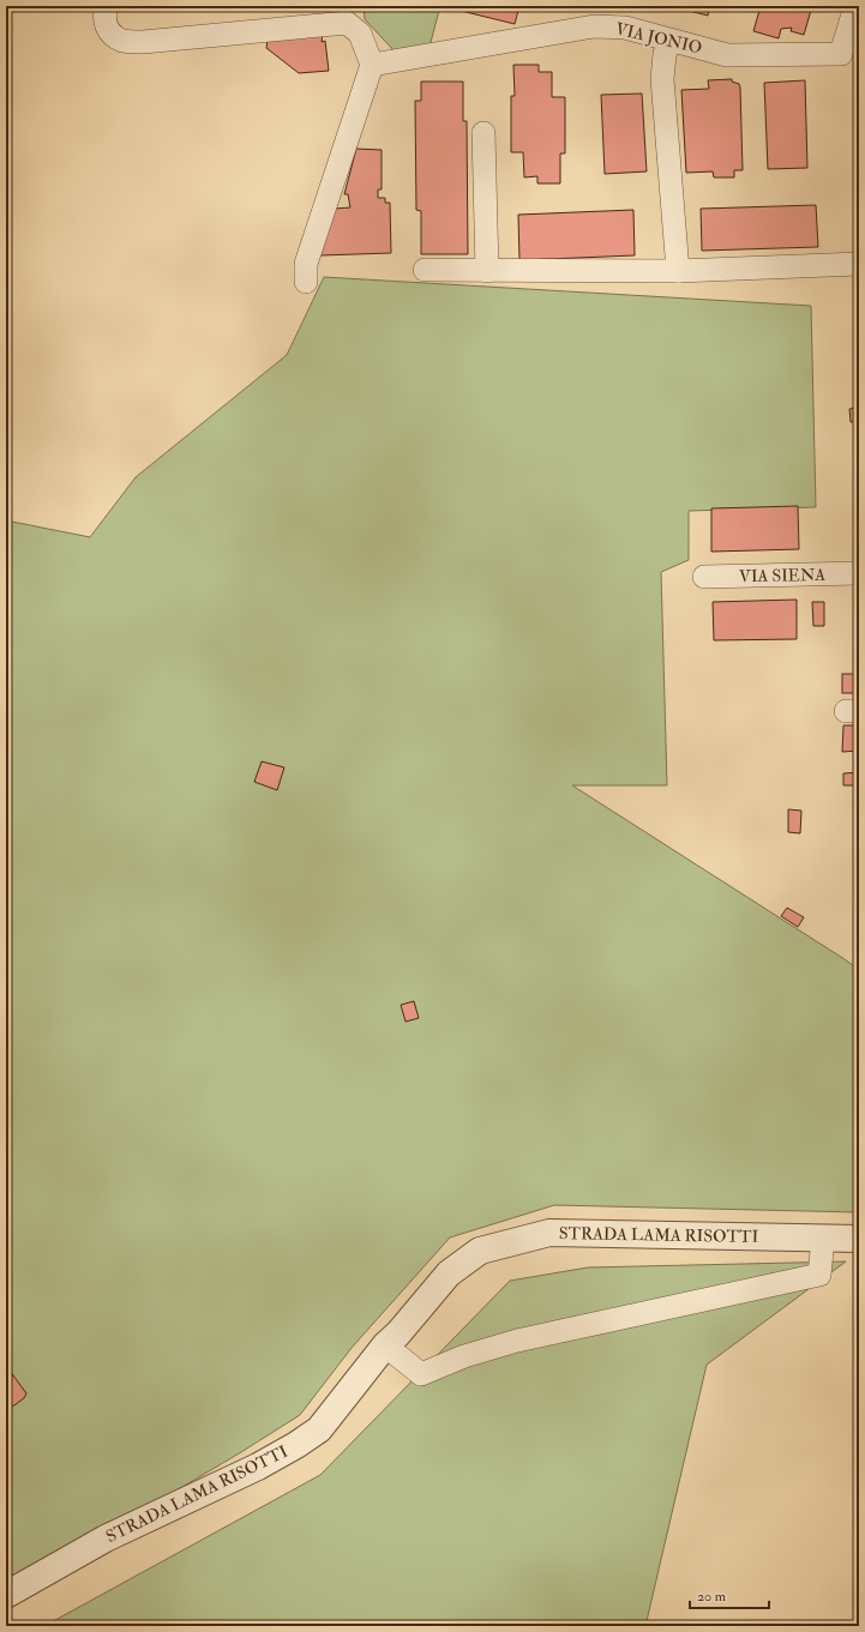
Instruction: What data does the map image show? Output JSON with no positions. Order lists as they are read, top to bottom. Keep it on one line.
{"streets":{"street":["VIA JONIO","VIA SIENA","STRADA LAMA RISOTTI"]},"scale_bar":"20 m"}
